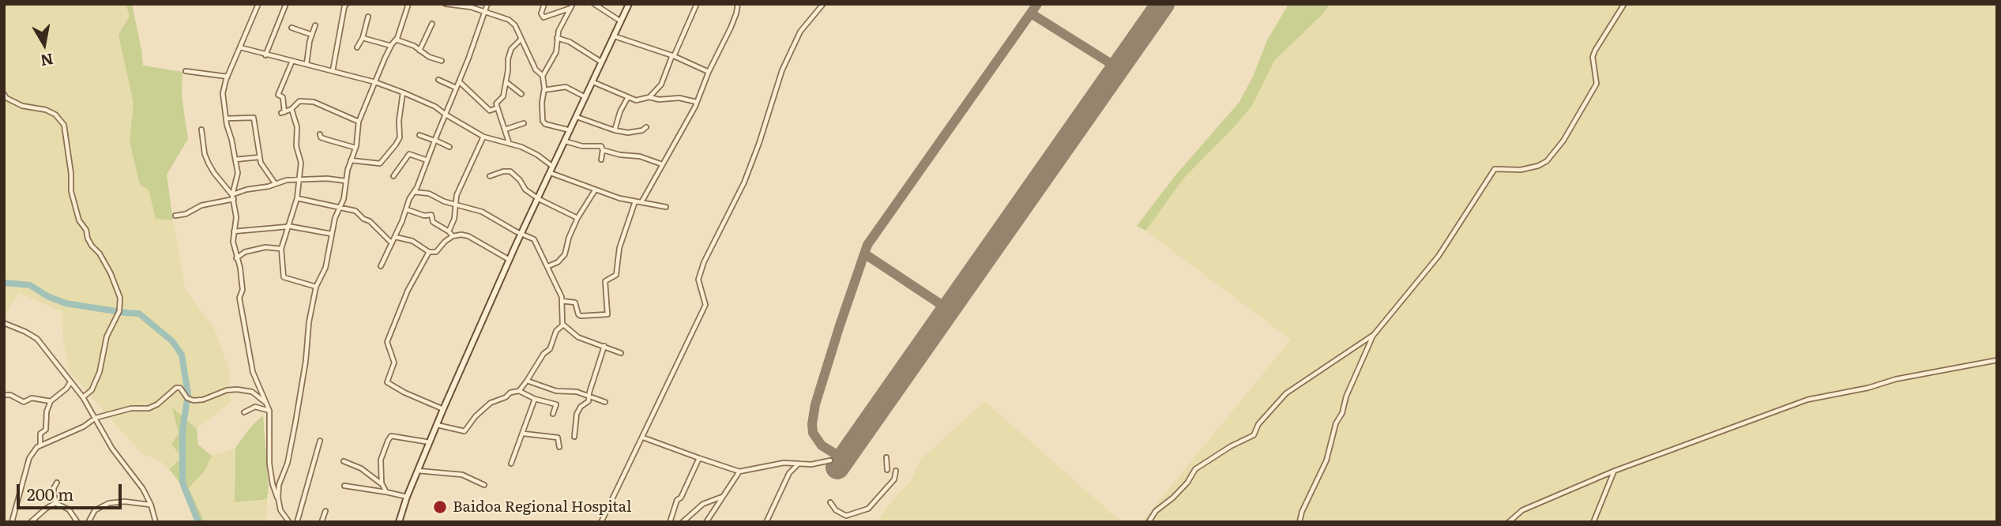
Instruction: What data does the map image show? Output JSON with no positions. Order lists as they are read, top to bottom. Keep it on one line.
{"places":["Baidoa Regional Hospital"],"scale_bar":"200 m","north":"bottom"}
